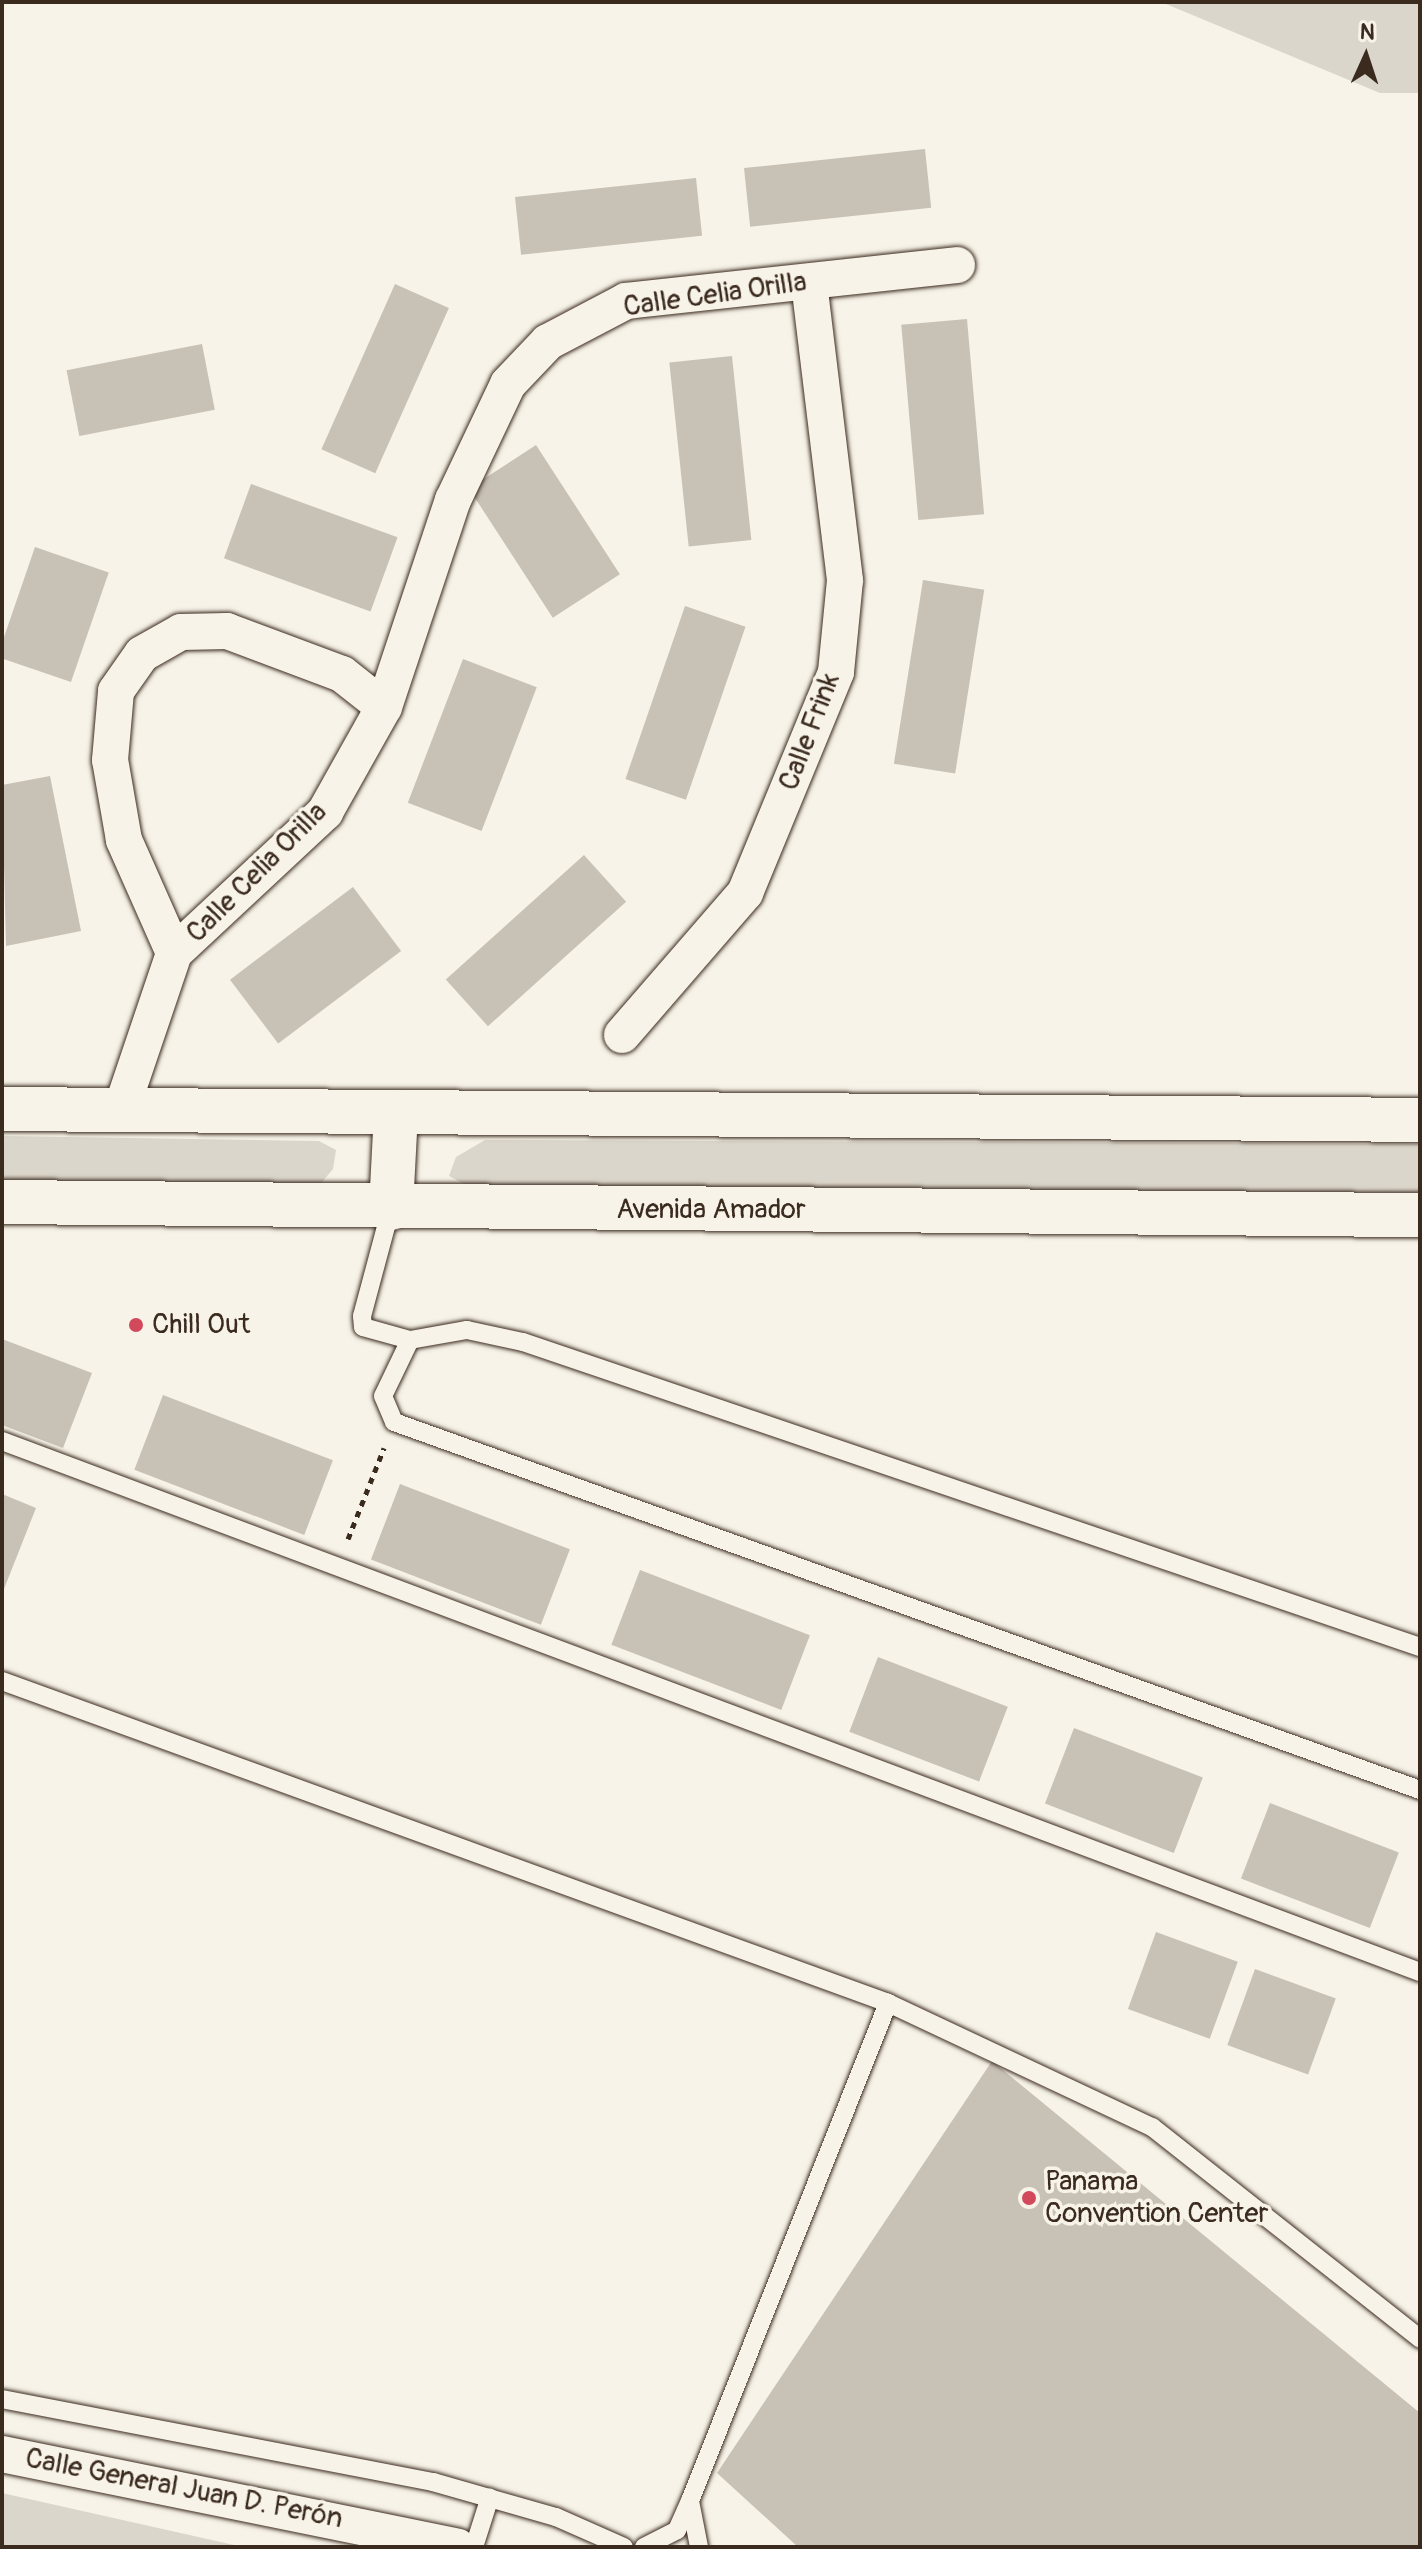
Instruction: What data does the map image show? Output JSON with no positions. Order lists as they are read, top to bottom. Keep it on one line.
{"streets":{"main road":["Avenida Amador"],"street":["Calle Celia Orilla","Calle Frink","Calle General Juan D. Perón"]},"crossings":[["Calle Celia Orilla","Calle Frink"]],"places":["Chill Out","Panama Convention Center"],"north":"top"}
